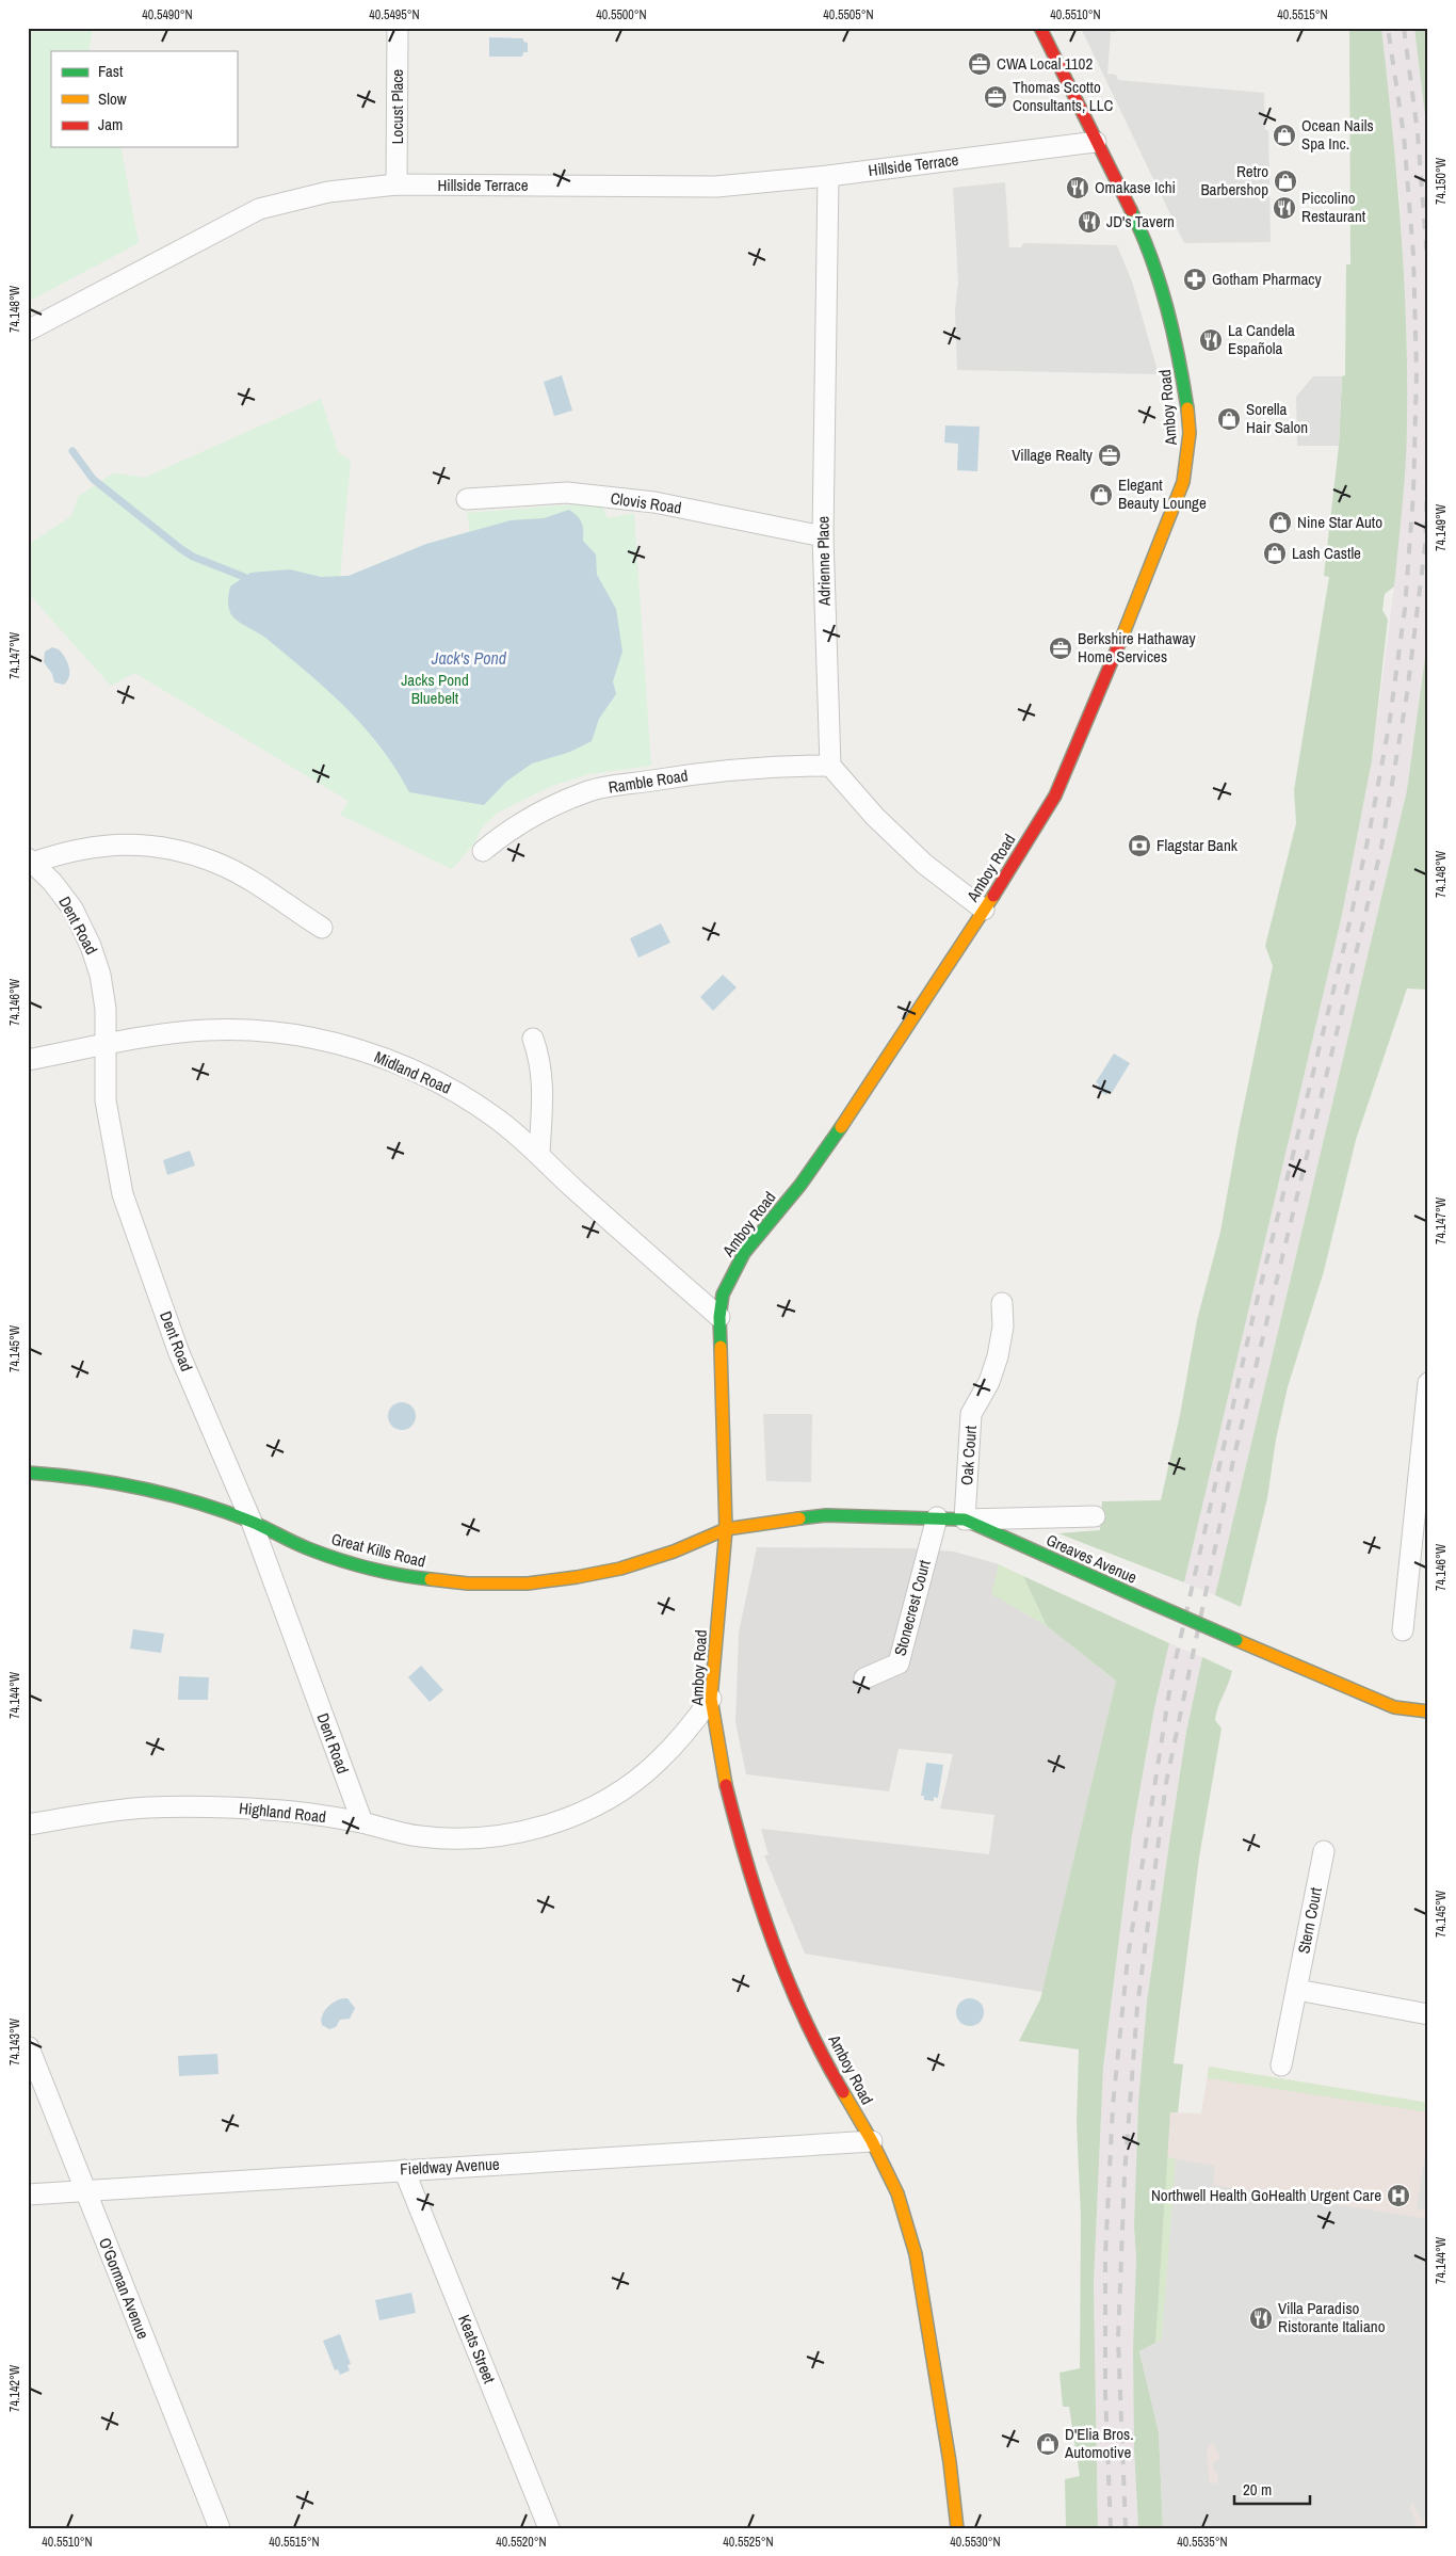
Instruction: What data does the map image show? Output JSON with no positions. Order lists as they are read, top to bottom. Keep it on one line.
{"streets":{"main road":["Amboy Road","Great Kills Road","Greaves Avenue"],"street":["Locust Place","Hillside Terrace","Clovis Road","Adrienne Place","Ramble Road","Dent Road","Midland Road","Oak Court","Stonecrest Court","Highland Road","Stern Court","Fieldway Avenue","O'Gorman Avenue","Keats Street"]},"crossings":[["Locust Place","Hillside Terrace"],["Hillside Terrace","Amboy Road"],["Hillside Terrace","Adrienne Place"],["Amboy Road","Midland Road"],["Amboy Road","Great Kills Road"],["Amboy Road","Greaves Avenue"],["Amboy Road","Highland Road"],["Amboy Road","Fieldway Avenue"],["Clovis Road","Adrienne Place"],["Adrienne Place","Ramble Road"],["Dent Road","Midland Road"],["Dent Road","Great Kills Road"],["Dent Road","Highland Road"],["Oak Court","Greaves Avenue"],["Great Kills Road","Greaves Avenue"],["Greaves Avenue","Stonecrest Court"],["Fieldway Avenue","O'Gorman Avenue"],["Fieldway Avenue","Keats Street"]],"water":["Jack's Pond"],"parks":["Jacks Pond Bluebelt"],"places":{"office":["CWA Local 1102","Thomas Scotto Consultants, LLC","Village Realty","Berkshire Hathaway Home Services"],"shop":["Ocean Nails Spa Inc.","Retro Barbershop","Sorella Hair Salon","Elegant Beauty Lounge","Nine Star Auto","Lash Castle","D'Elia Bros. Automotive"],"restaurant":["Omakase Ichi","Piccolino Restaurant","JD's Tavern","La Candela Española","Villa Paradiso Ristorante Italiano"],"pharmacy":["Gotham Pharmacy"],"bank":["Flagstar Bank"],"hospital":["Northwell Health GoHealth Urgent Care"]},"legend":["Fast","Slow","Jam"],"scale_bar":"20 m","coordinates":["40.5490°N","40.5495°N","40.5500°N","40.5505°N","40.5510°N","40.5515°N","74.150°W","74.148°W","74.149°W","74.147°W","74.146°W","74.145°W","74.144°W","74.143°W","74.142°W","40.5520°N","40.5525°N","40.5530°N","40.5535°N"]}
